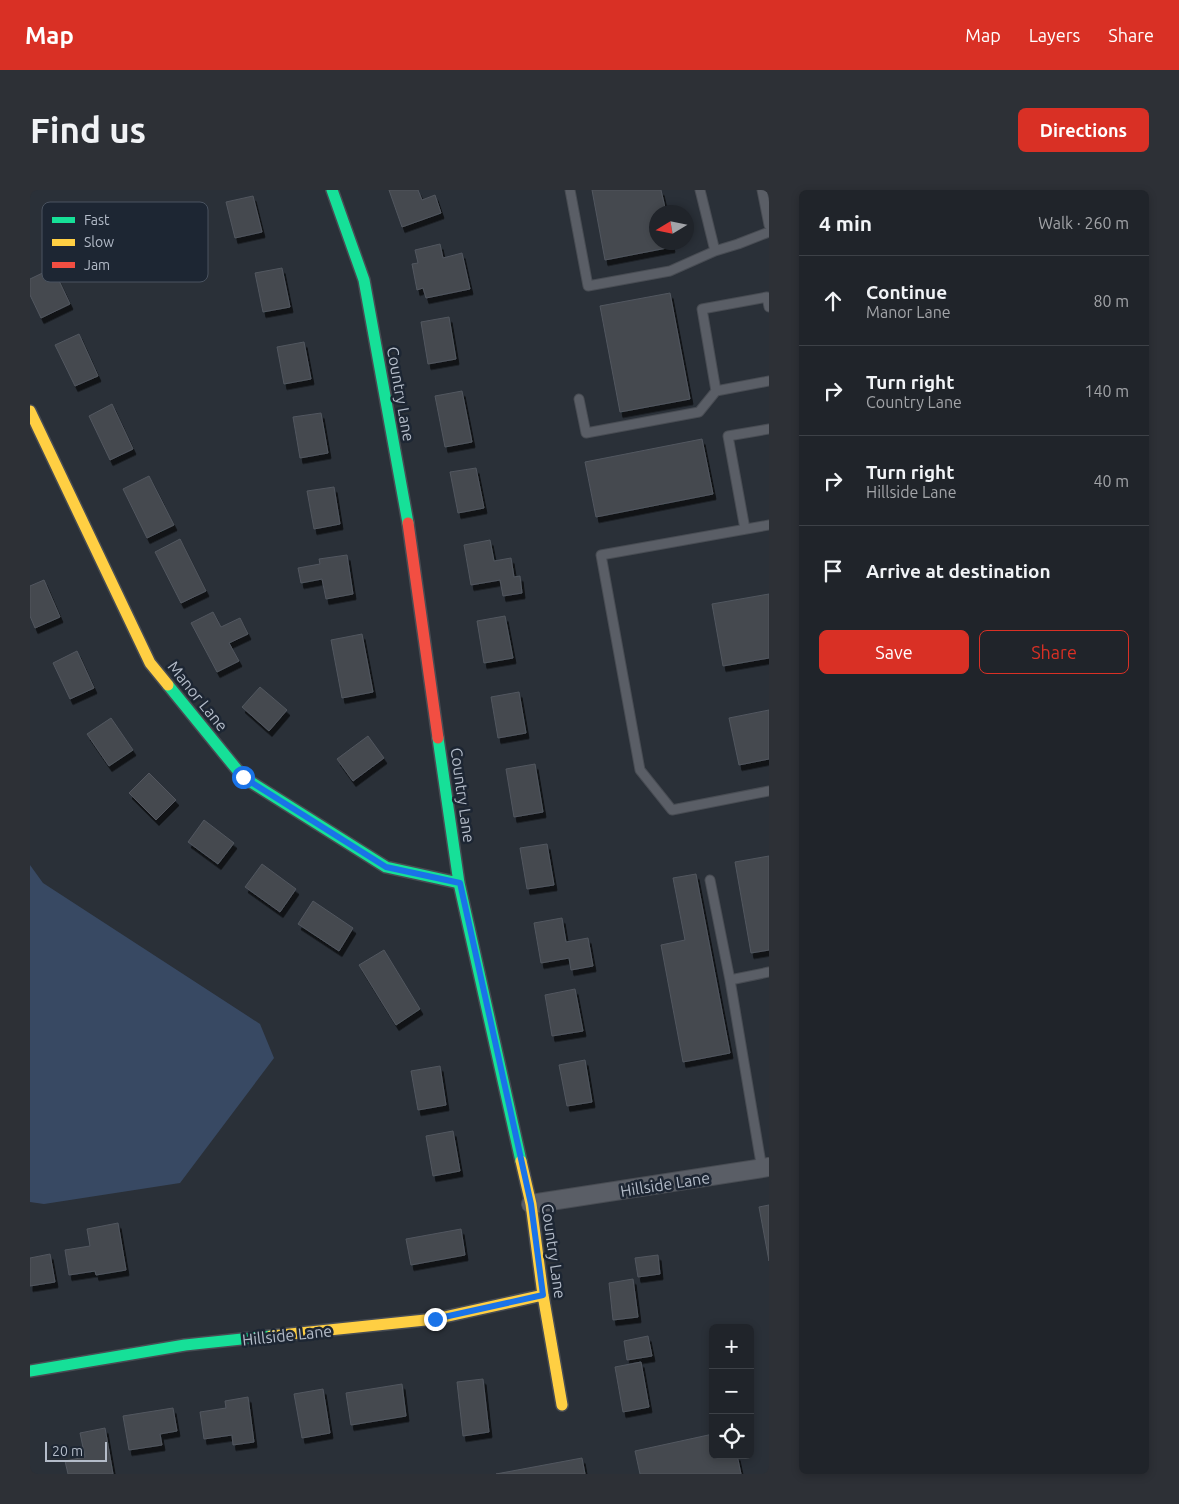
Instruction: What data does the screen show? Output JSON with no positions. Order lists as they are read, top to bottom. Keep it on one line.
{"streets":{"street":["Country Lane","Manor Lane","Hillside Lane"]},"crossings":[["Country Lane","Manor Lane"],["Country Lane","Hillside Lane"]],"legend":["Fast","Slow","Jam"],"scale_bar":"20 m","north":"left","page":{"header":"Map","nav":["Map","Layers","Share"],"buttons":["Directions",["Save","Share"]],"title":"Find us","heading":["4 min","Walk · 260 m"],"list":[["Continue","Manor Lane","80 m"],["Turn right","Country Lane","140 m"],["Turn right","Hillside Lane","40 m"],"Arrive at destination"],"map_buttons":["+","−"],"scale":"20 m"}}
